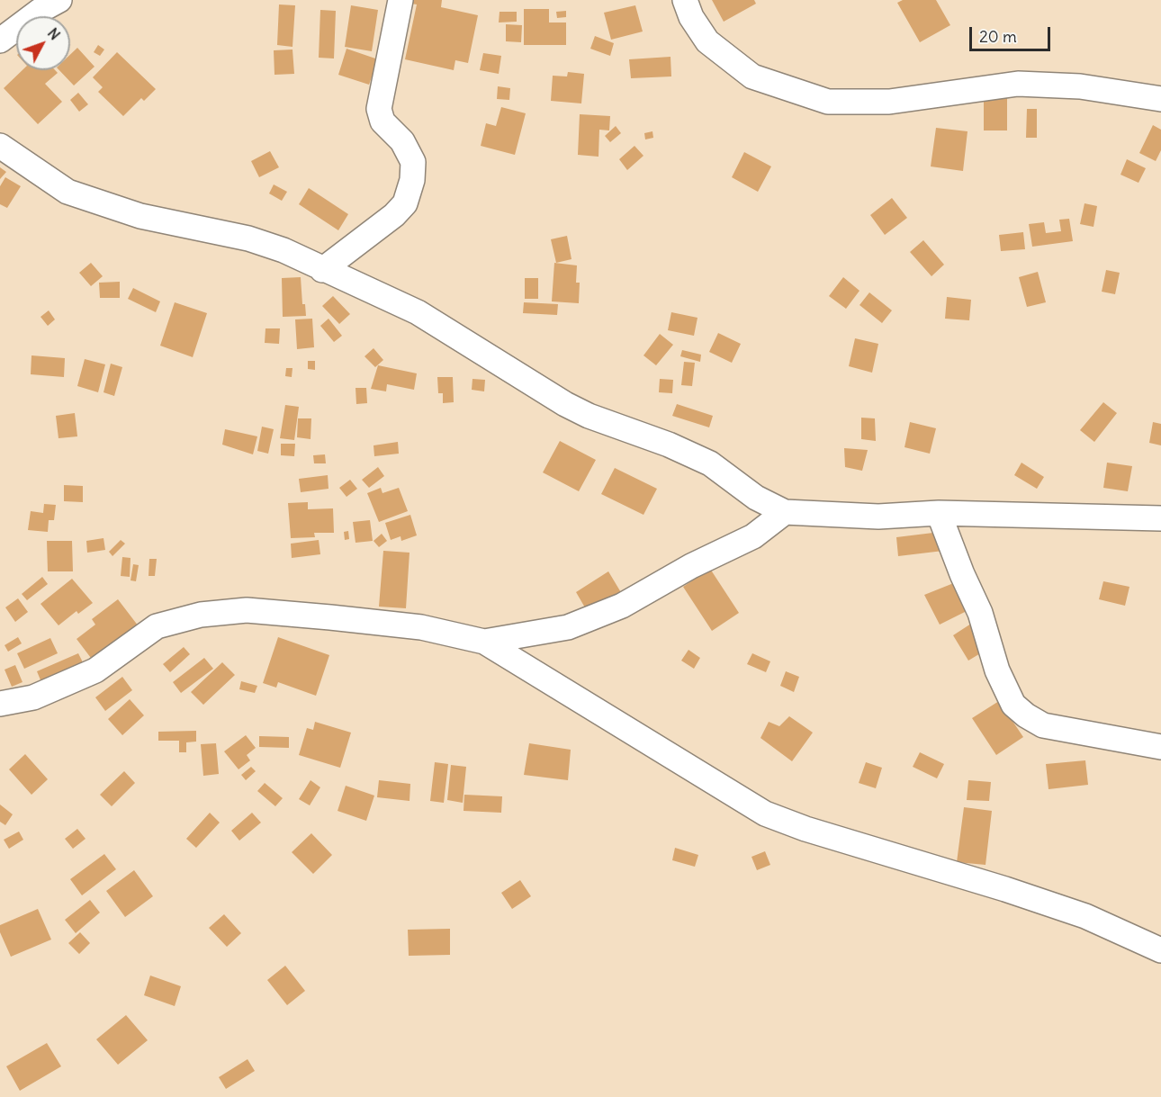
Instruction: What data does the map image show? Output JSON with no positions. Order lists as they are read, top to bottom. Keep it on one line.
{"scale_bar":"20 m","north":"top right"}
